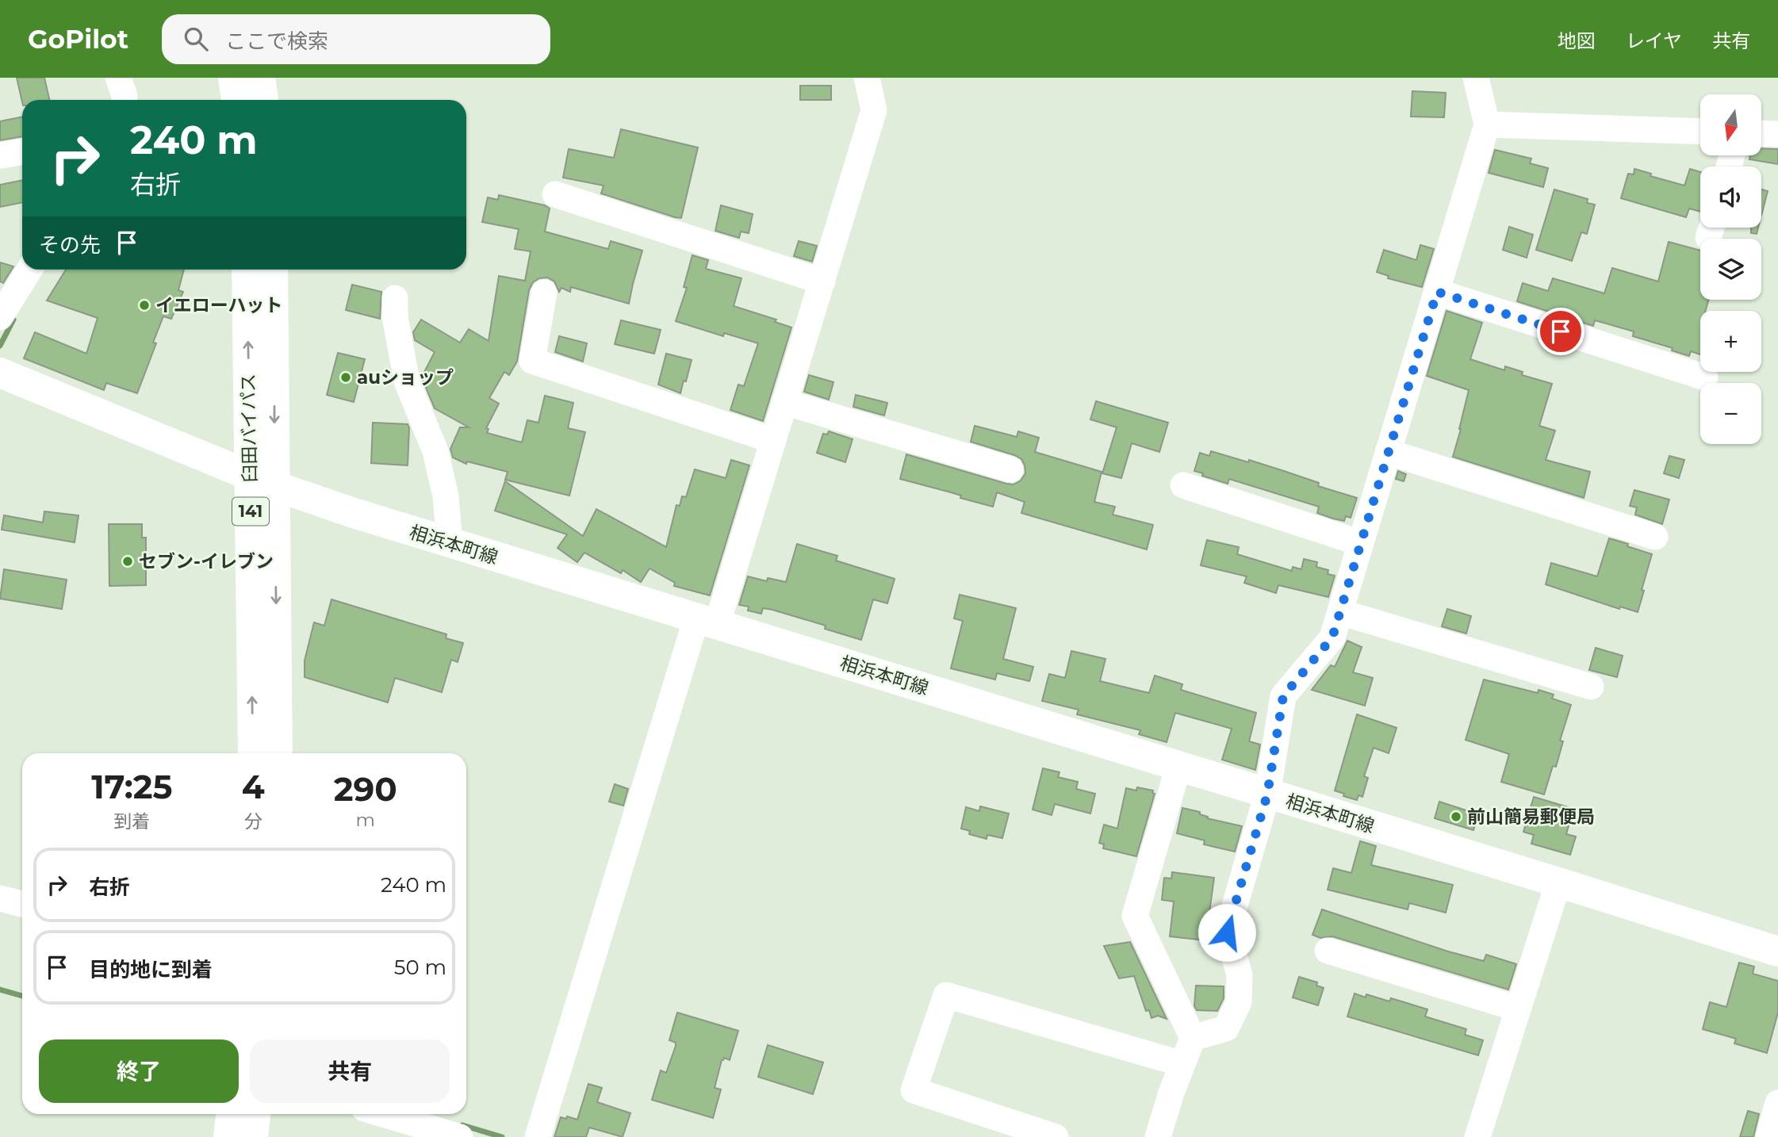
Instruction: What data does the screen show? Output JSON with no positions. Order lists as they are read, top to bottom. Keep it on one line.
{"streets":{"main road":["臼田バイパス","141","相浜本町線"]},"crossings":[["臼田バイパス","相浜本町線"]],"places":["イエローハット","auショップ","セブン-イレブン","前山簡易郵便局"],"north":"bottom","page":{"header":"GoPilot","search":"ここで検索","nav":["地図","レイヤ","共有"],"map_buttons":["+","−"],"turn":["240 m","右折"],"then":"その先","eta":["17:25","到着","4","分","290","m"],"list":[{"name":"右折","value":"240 m"},{"name":"目的地に到着","value":"50 m"}],"buttons":["終了","共有"]}}
